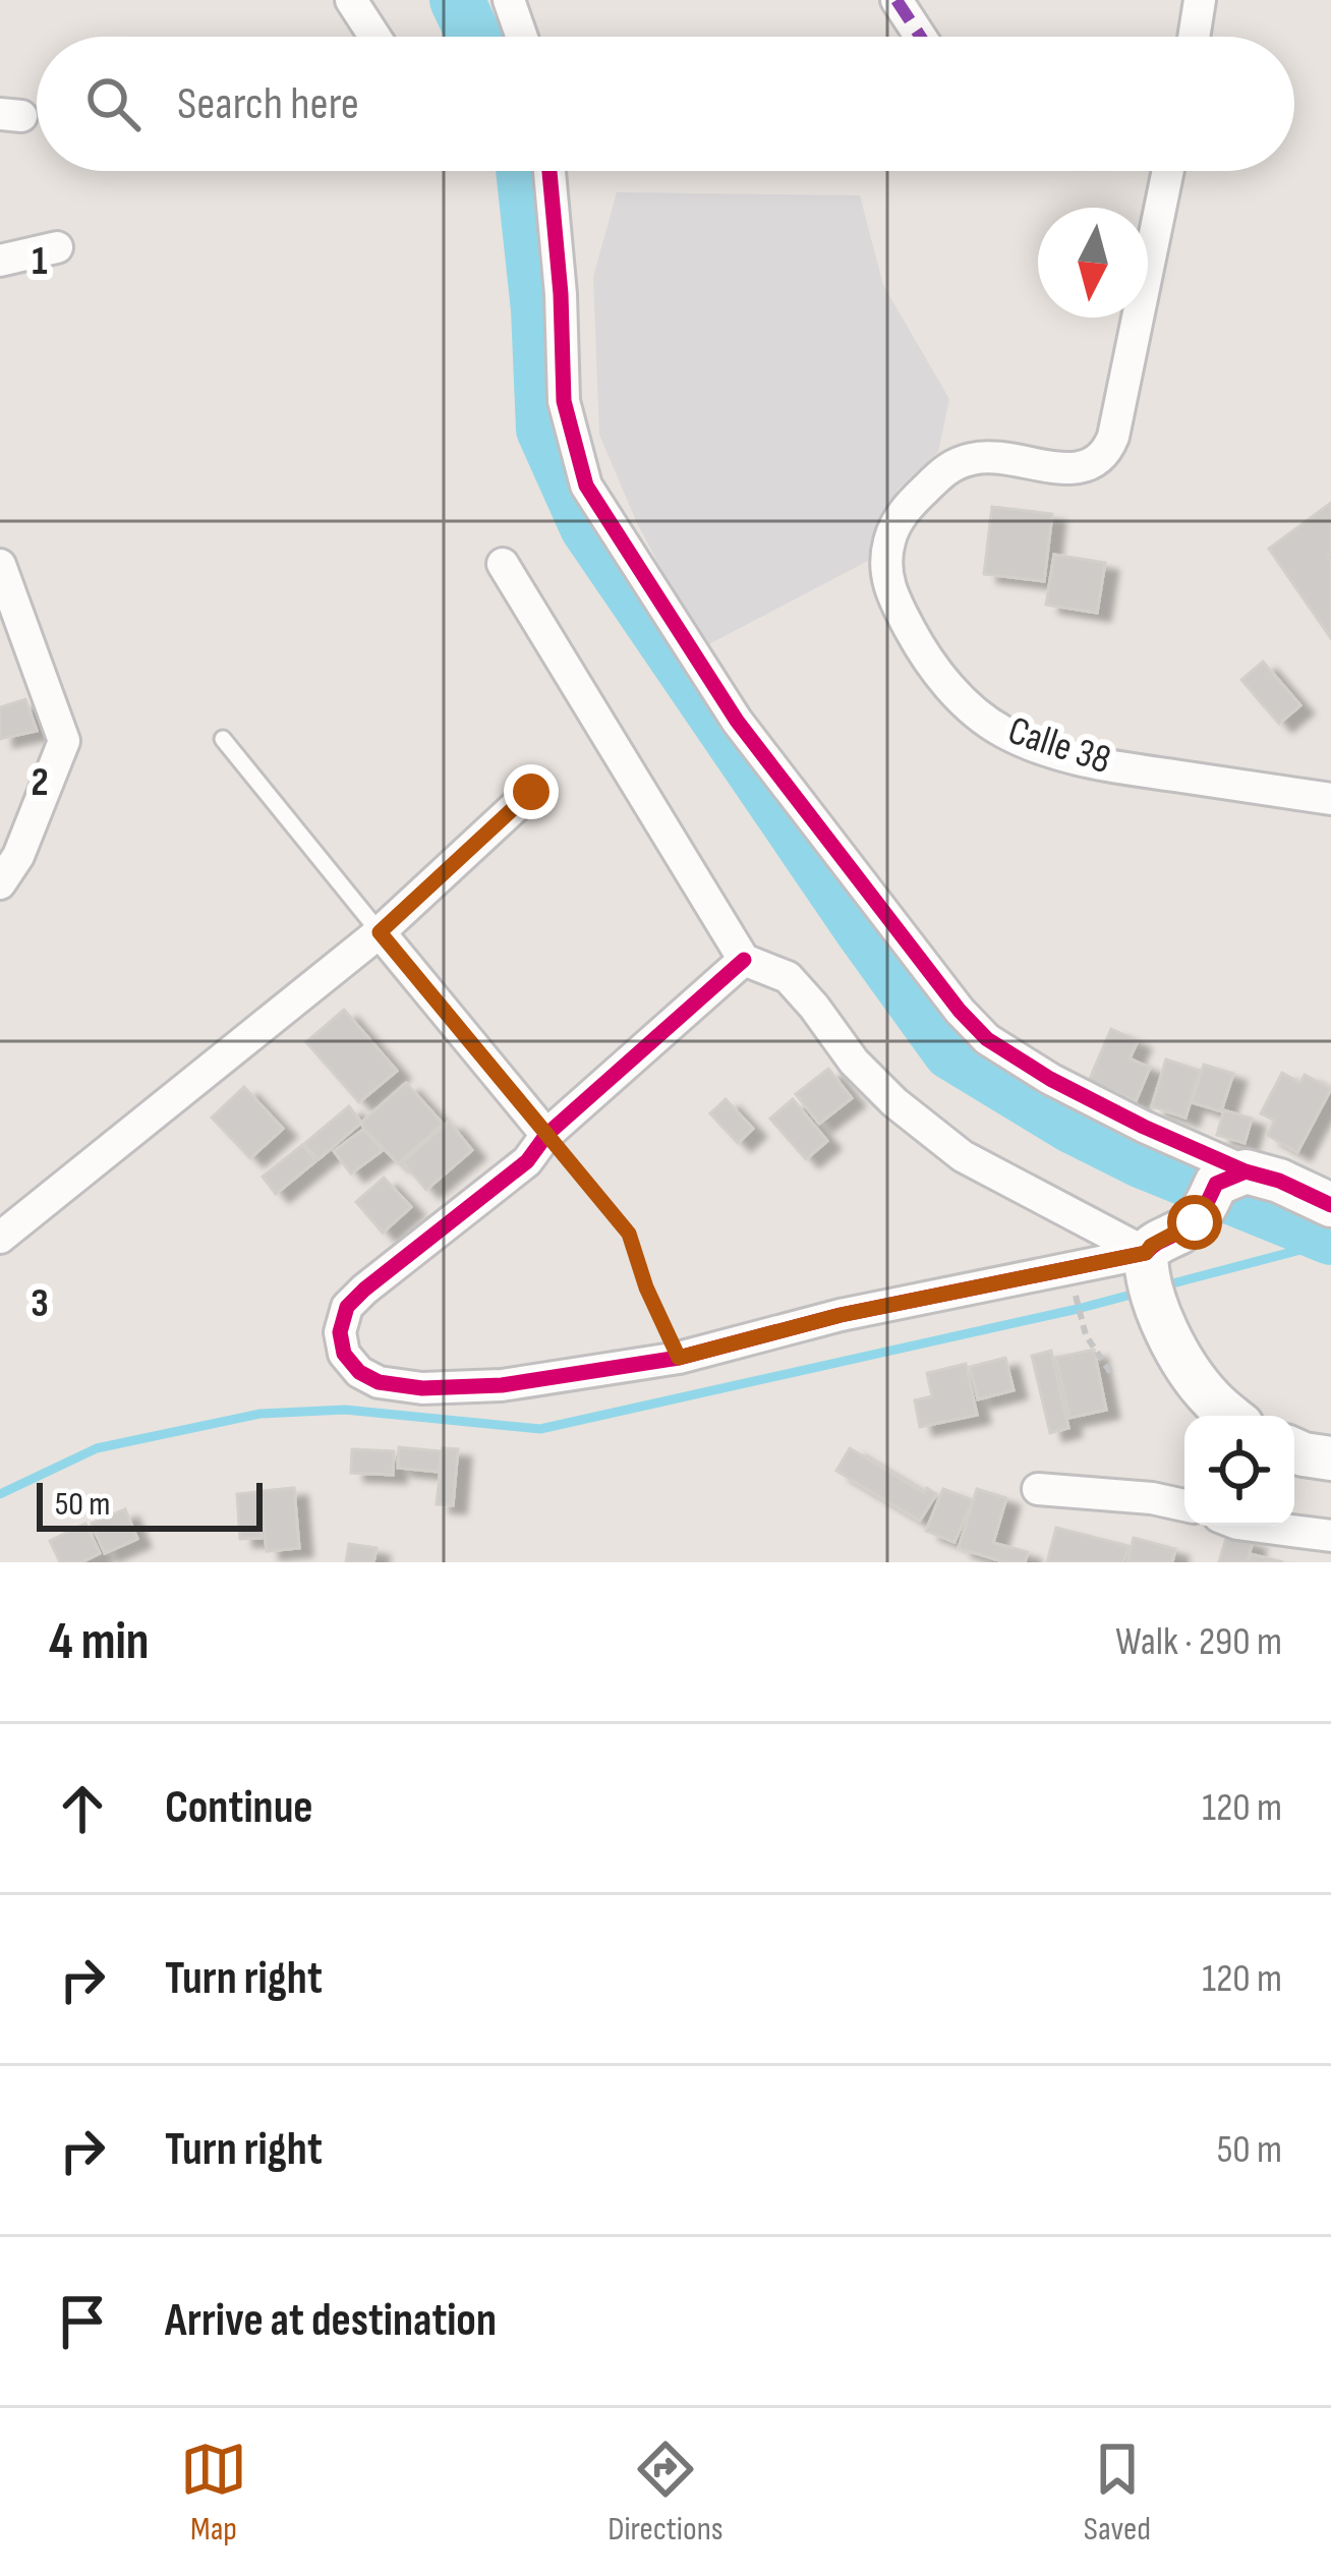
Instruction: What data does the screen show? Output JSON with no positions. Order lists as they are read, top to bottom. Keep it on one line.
{"streets":{"street":["Calle 38"]},"scale_bar":"50 m","north":"bottom","page":{"search":"Search here","scale":"50 m","heading":["4 min","Walk · 290 m"],"list":[["Continue","120 m"],["Turn right","120 m"],["Turn right","50 m"],"Arrive at destination"],"nav":["Map","Directions","Saved"]},"grid":{"rows":["1","2","3"]}}
